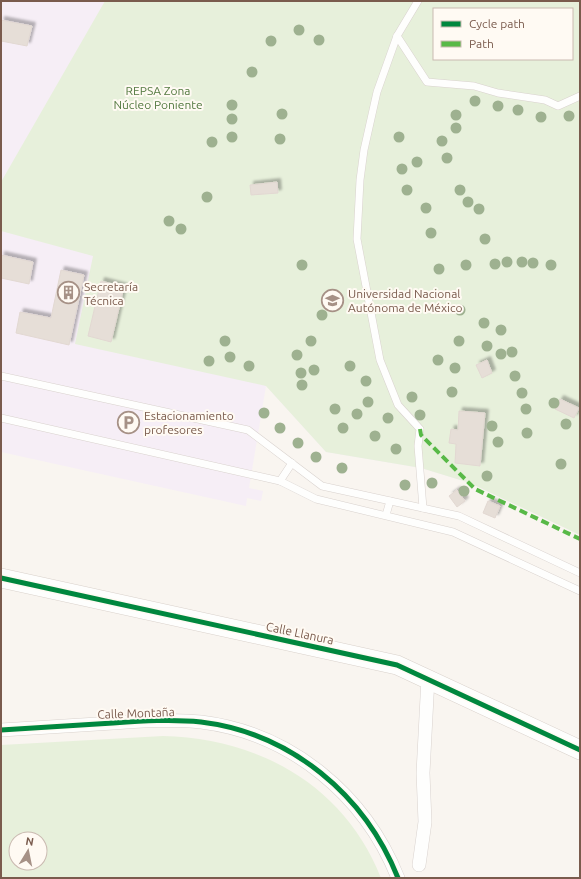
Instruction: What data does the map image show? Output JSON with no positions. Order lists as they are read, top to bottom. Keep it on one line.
{"streets":{"street":["Calle Llanura","Calle Montaña"]},"parks":["REPSA Zona Núcleo Poniente"],"places":{"building":["Secretaría Técnica"],"school or university":["Universidad Nacional Autónoma de México"],"parking":["Estacionamiento profesores"]},"legend":["Cycle path","Path"],"north":"top"}
